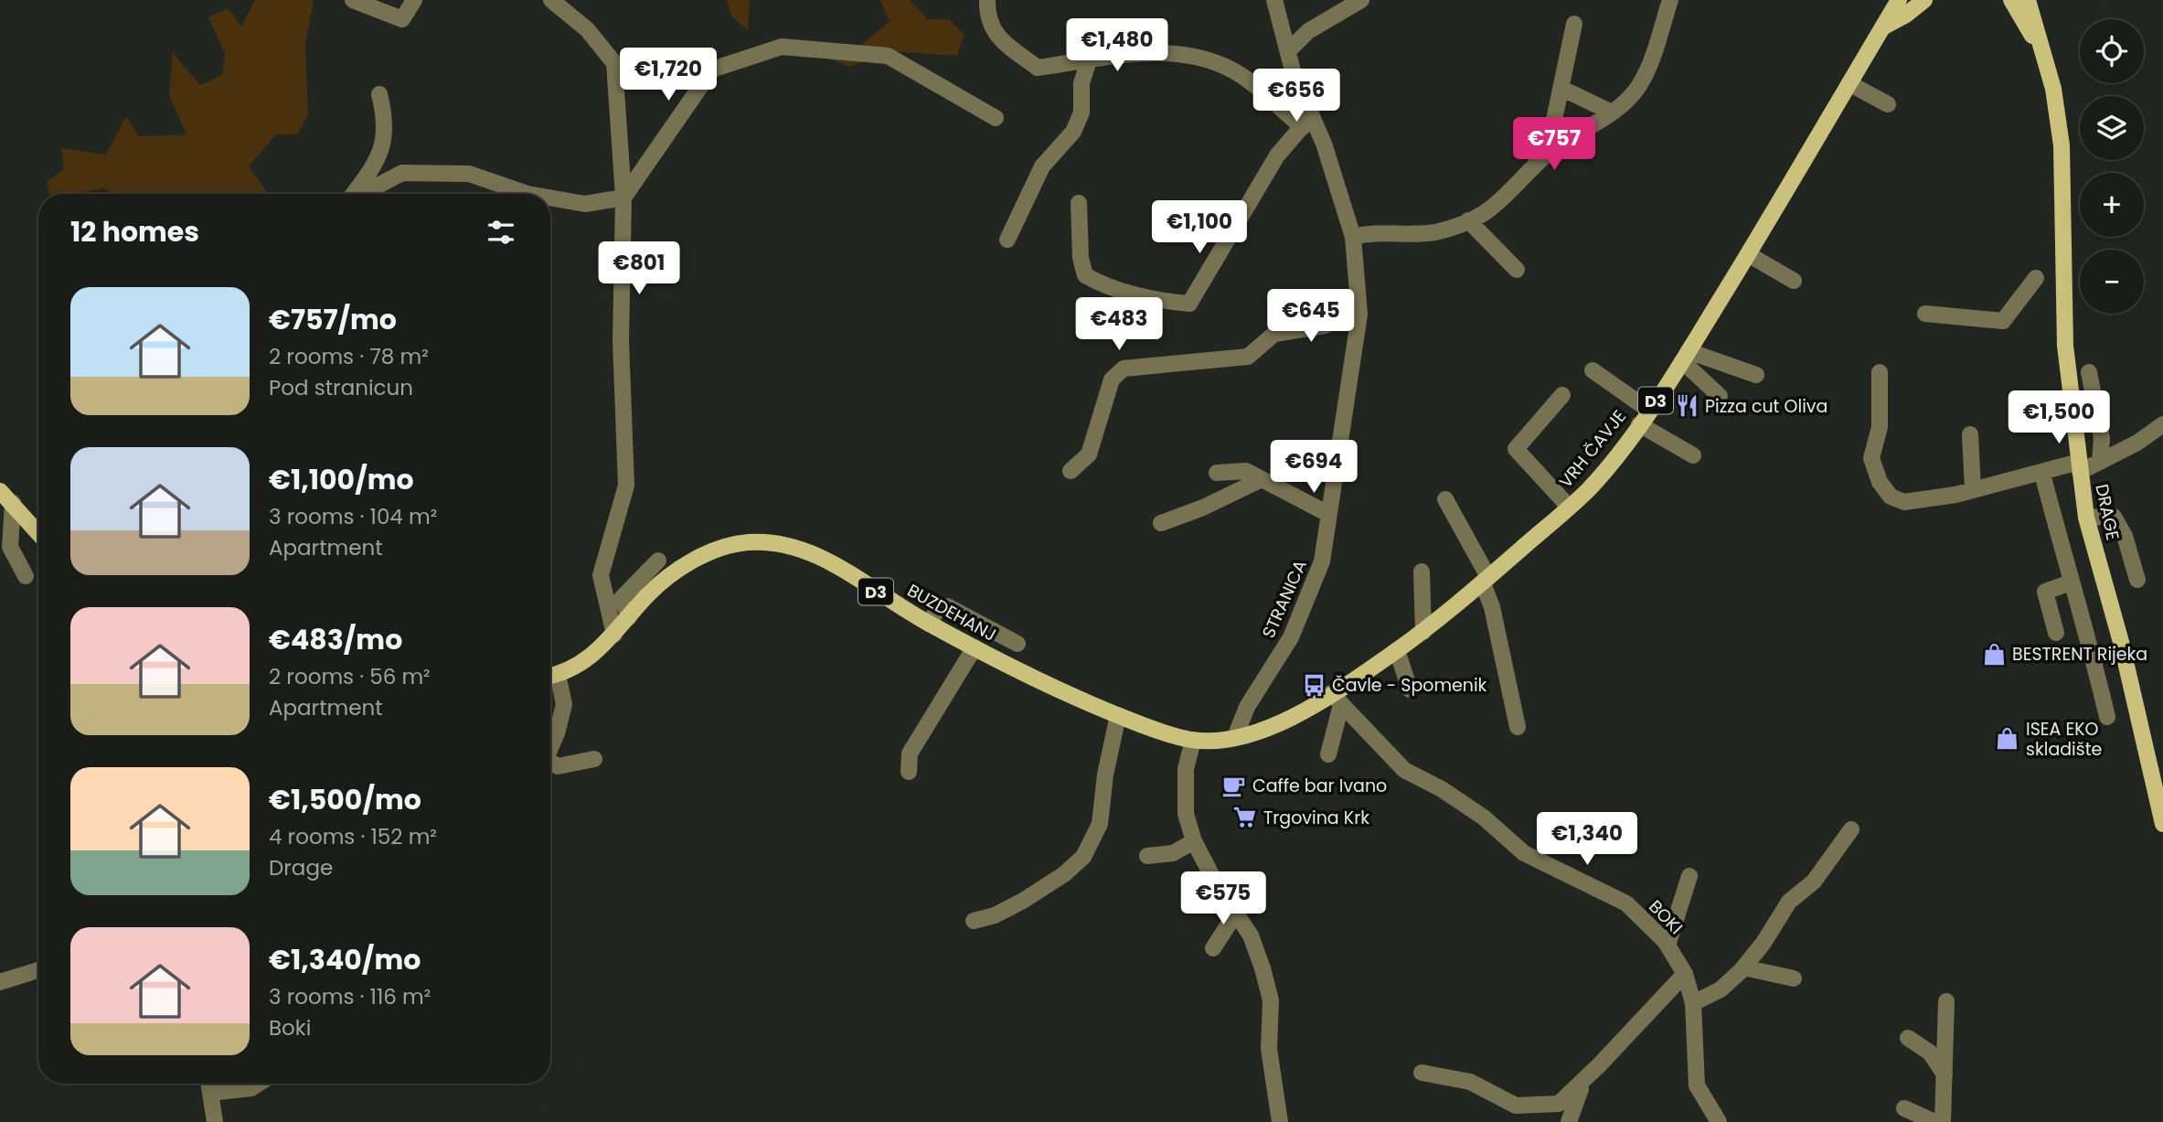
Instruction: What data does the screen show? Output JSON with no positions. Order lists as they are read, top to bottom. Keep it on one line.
{"streets":{"main road":["D3","VRH ČAVJE","DRAGE","BUZDEHANJ"],"street":["STRANICA","BOKI"]},"crossings":[["VRH ČAVJE","STRANICA"],["VRH ČAVJE","BUZDEHANJ"],["VRH ČAVJE","BOKI"],["STRANICA","BUZDEHANJ"]],"places":{"restaurant":["Pizza cut Oliva"],"shop":["BESTRENT Rijeka","ISEA EKO skladište"],"bus stop":["Čavle - Spomenik"],"cafe":["Caffe bar Ivano"],"supermarket":["Trgovina Krk"]},"page":{"price":["€1,480","€1,720","€656","€757","€1,100","€801","€645","€483","€1,500","€694","€1,340","€575"],"map_buttons":["+","−"],"heading":"12 homes","list":[{"name":"€757/mo","note":"2 rooms · 78 m² · Pod stranicun"},{"name":"€1,100/mo","note":"3 rooms · 104 m² · Apartment"},{"name":"€483/mo","note":"2 rooms · 56 m² · Apartment"},{"name":"€1,500/mo","note":"4 rooms · 152 m² · Drage"},{"name":"€1,340/mo","note":"3 rooms · 116 m² · Boki"}]}}
